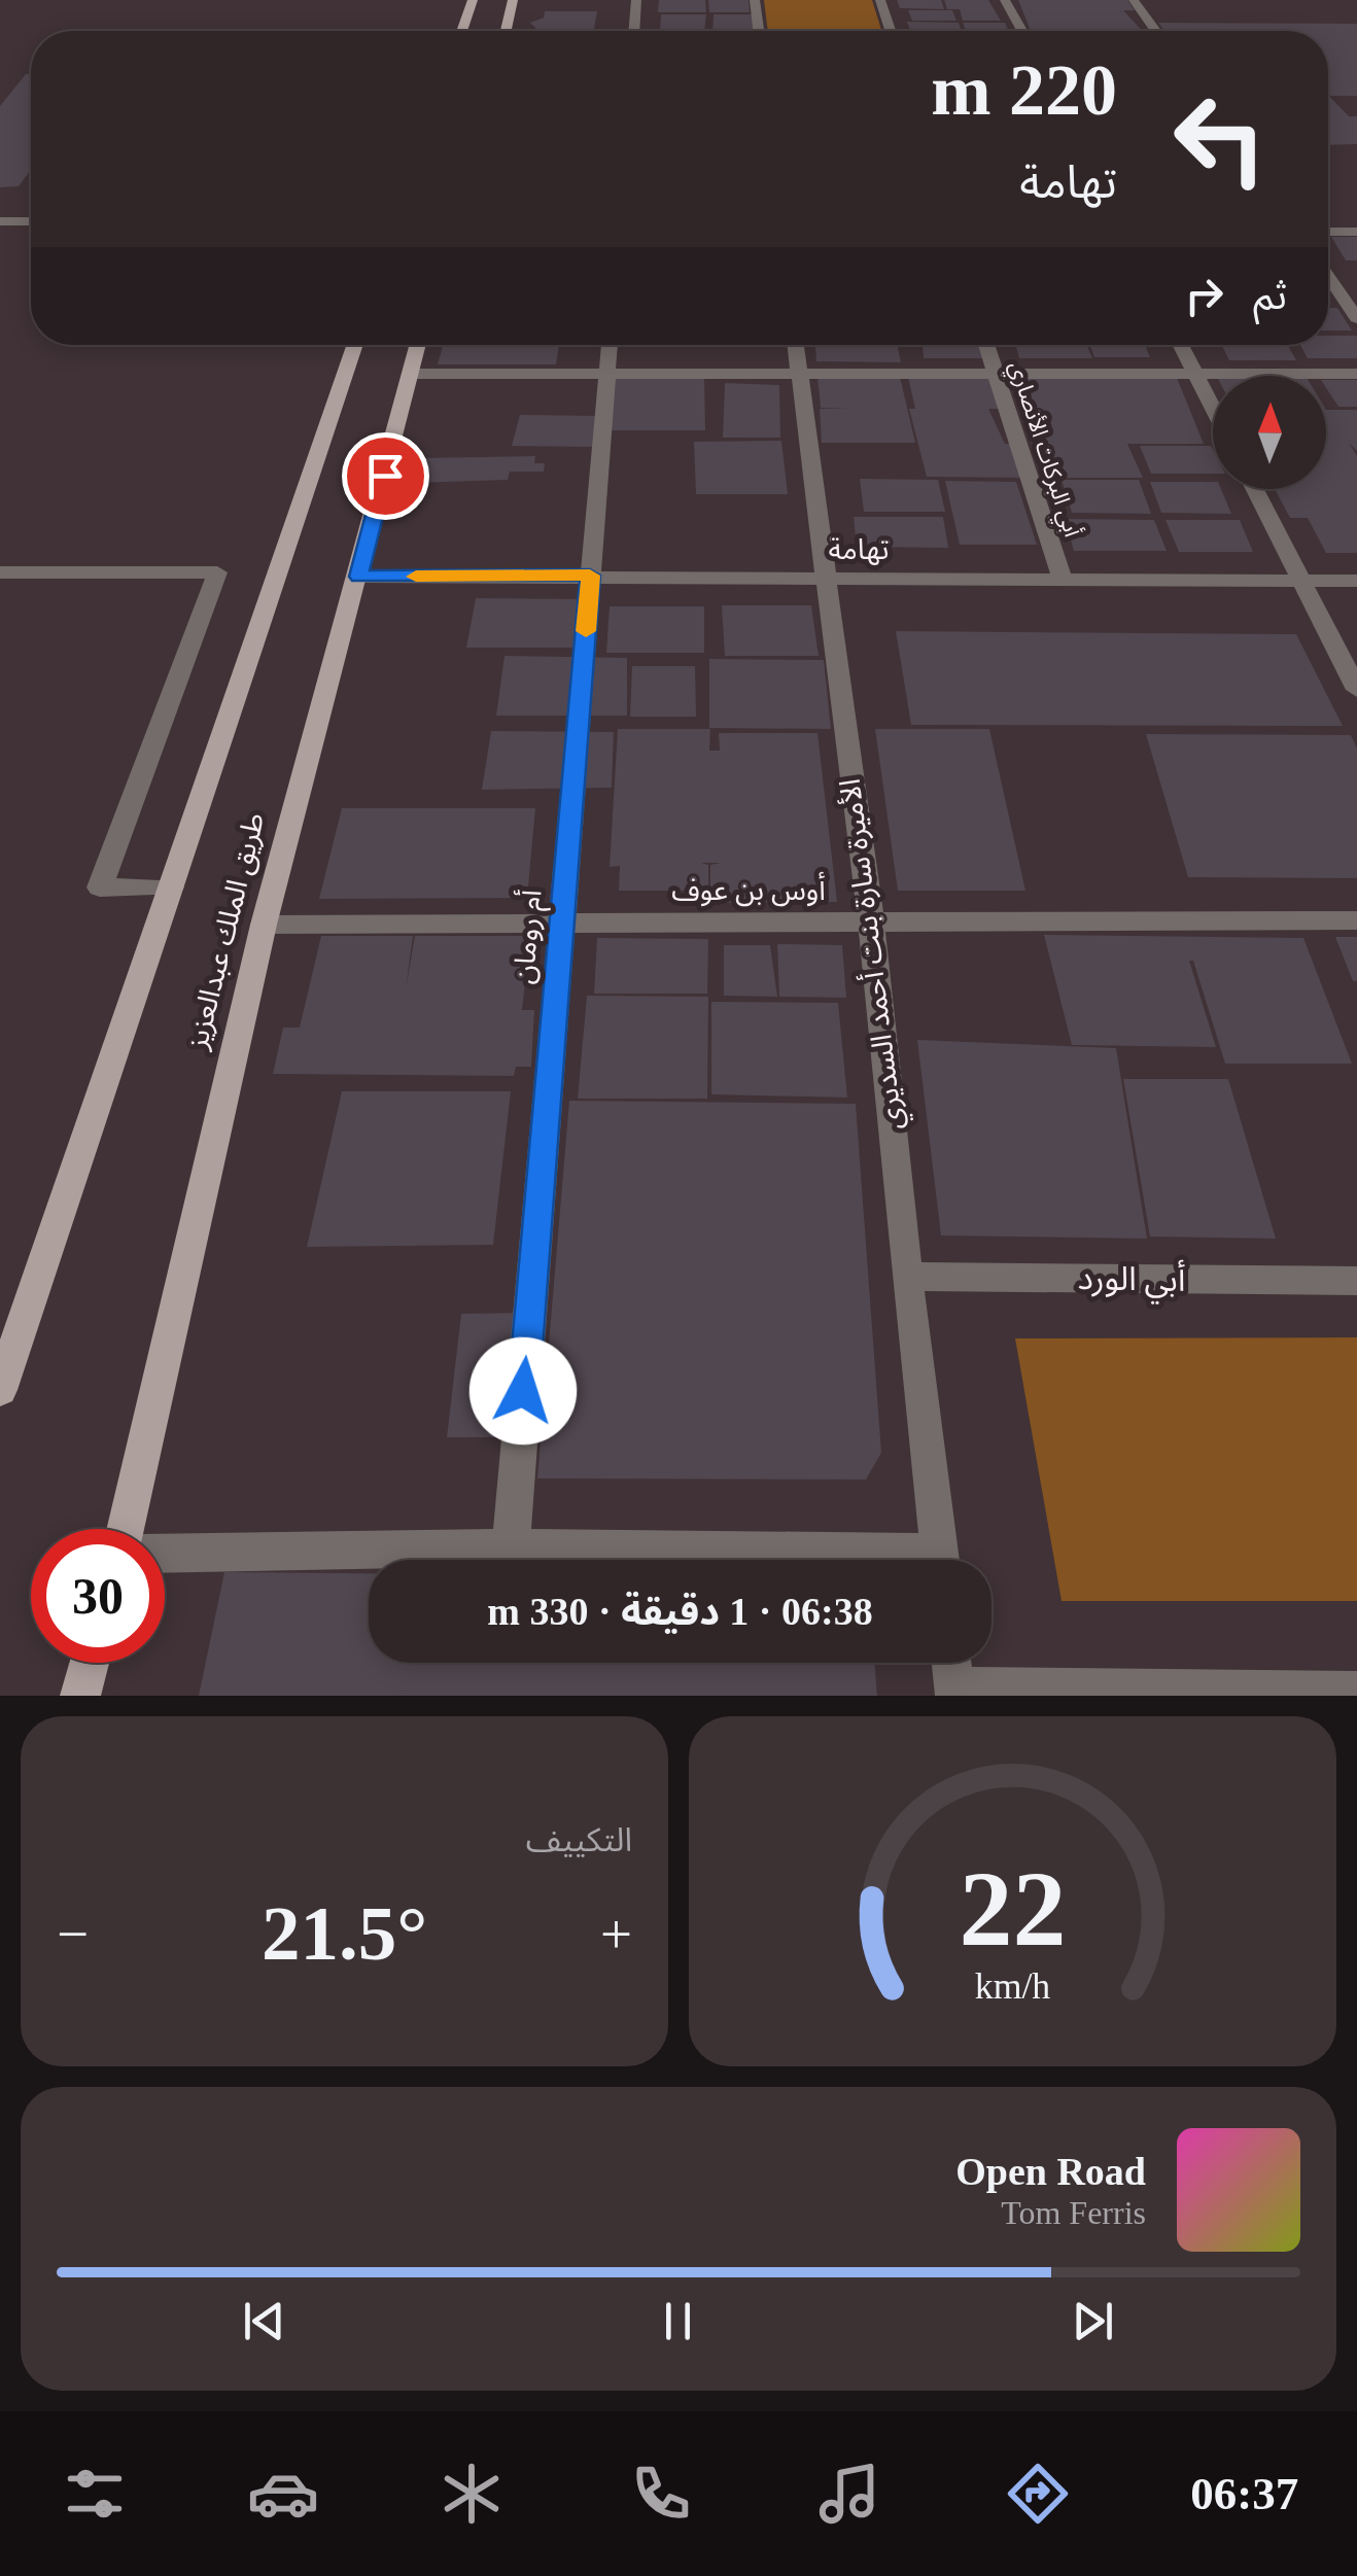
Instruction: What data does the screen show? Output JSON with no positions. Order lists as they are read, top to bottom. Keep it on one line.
{"streets":{"main road":["طريق الملك عبدالعزيز"],"street":["أبي البركات الأنصاري","تهامة","أوس بن عوف","أم رومان","الأميرة سارة بنت أحمد السديري","أبي الورد"]},"crossings":[["أبي البركات الأنصاري","تهامة"],["تهامة","طريق الملك عبدالعزيز"],["تهامة","أم رومان"],["تهامة","الأميرة سارة بنت أحمد السديري"],["أوس بن عوف","طريق الملك عبدالعزيز"],["أوس بن عوف","أم رومان"],["أوس بن عوف","الأميرة سارة بنت أحمد السديري"],["الأميرة سارة بنت أحمد السديري","أبي الورد"]],"north":"top","page":{"turn":["220 m","تهامة"],"then":"ثم","limit":"30","trip":"06:38 · 1 دقيقة · 330 m","tile":"التكييف","heat":["−","21.5°","+"],"song":["Open Road","Tom Ferris"],"tabs":"06:37","gauge":["22","km/h"]}}
